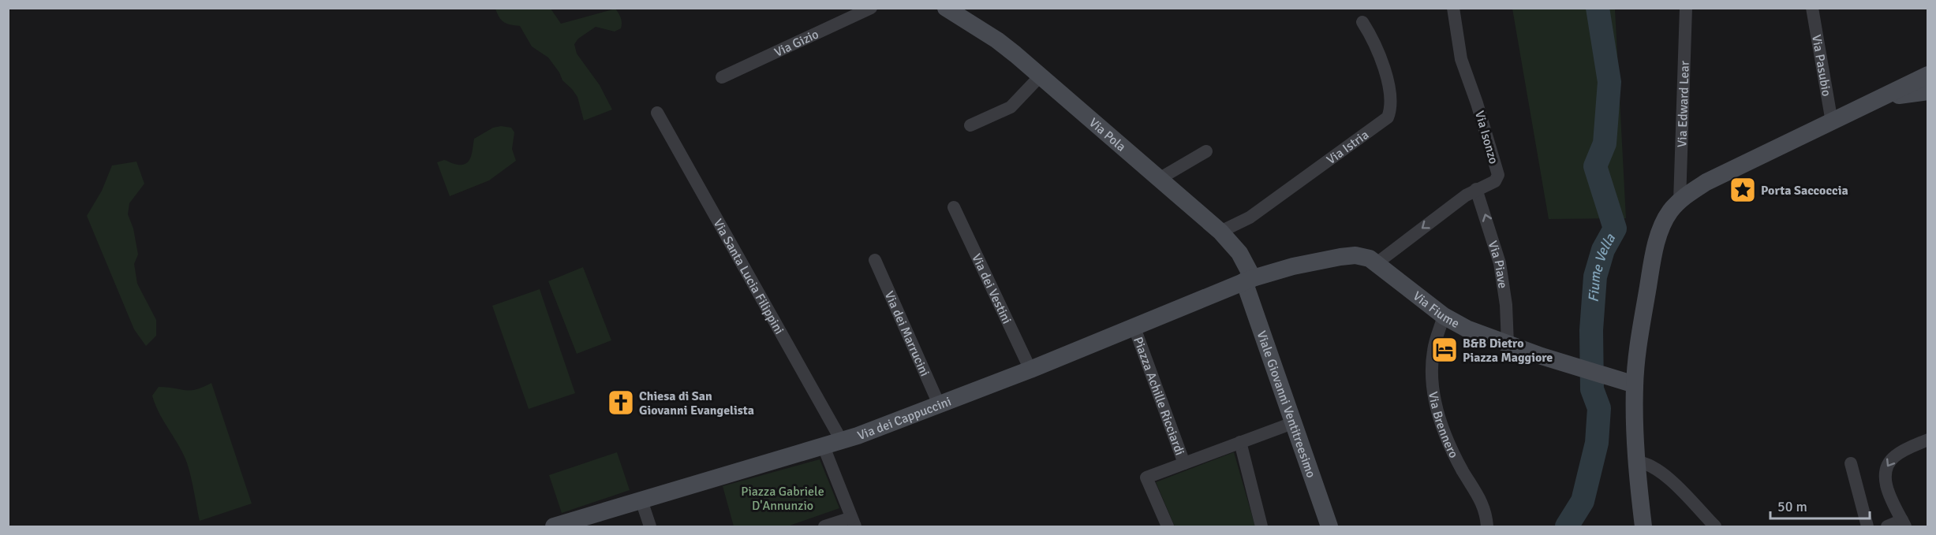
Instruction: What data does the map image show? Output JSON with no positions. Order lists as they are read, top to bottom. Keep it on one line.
{"streets":{"street":["Via Gizio","Via Pasubio","Via Edward Lear","Via Pola","Via Isonzo","Via Istria","Via Piave","Via Santa Lucia Filippini","Via dei Vestini","Via Fiume","Via dei Marrucini","Piazza Achille Ricciardi","Viale Giovanni Ventitreesimo","Via dei Cappuccini","Via Brennero"]},"crossings":[["Via Pola","Via Istria"],["Via Pola","Via Fiume"],["Via Pola","Viale Giovanni Ventitreesimo"],["Via Pola","Via dei Cappuccini"],["Via Isonzo","Via Piave"],["Via Isonzo","Via Fiume"],["Via Piave","Via Fiume"],["Via Santa Lucia Filippini","Via dei Cappuccini"],["Via dei Vestini","Via dei Cappuccini"],["Via Fiume","Viale Giovanni Ventitreesimo"],["Via Fiume","Via dei Cappuccini"],["Via Fiume","Via Brennero"],["Via dei Marrucini","Via dei Cappuccini"],["Piazza Achille Ricciardi","Via dei Cappuccini"],["Viale Giovanni Ventitreesimo","Via dei Cappuccini"]],"one_way":["Via Isonzo","Via Piave"],"water":["Fiume Vella"],"parks":["Piazza Gabriele D'Annunzio"],"places":{"place":["Porta Saccoccia"],"hotel":["B&B Dietro Piazza Maggiore"],"church":["Chiesa di San Giovanni Evangelista"]},"scale_bar":"50 m"}
